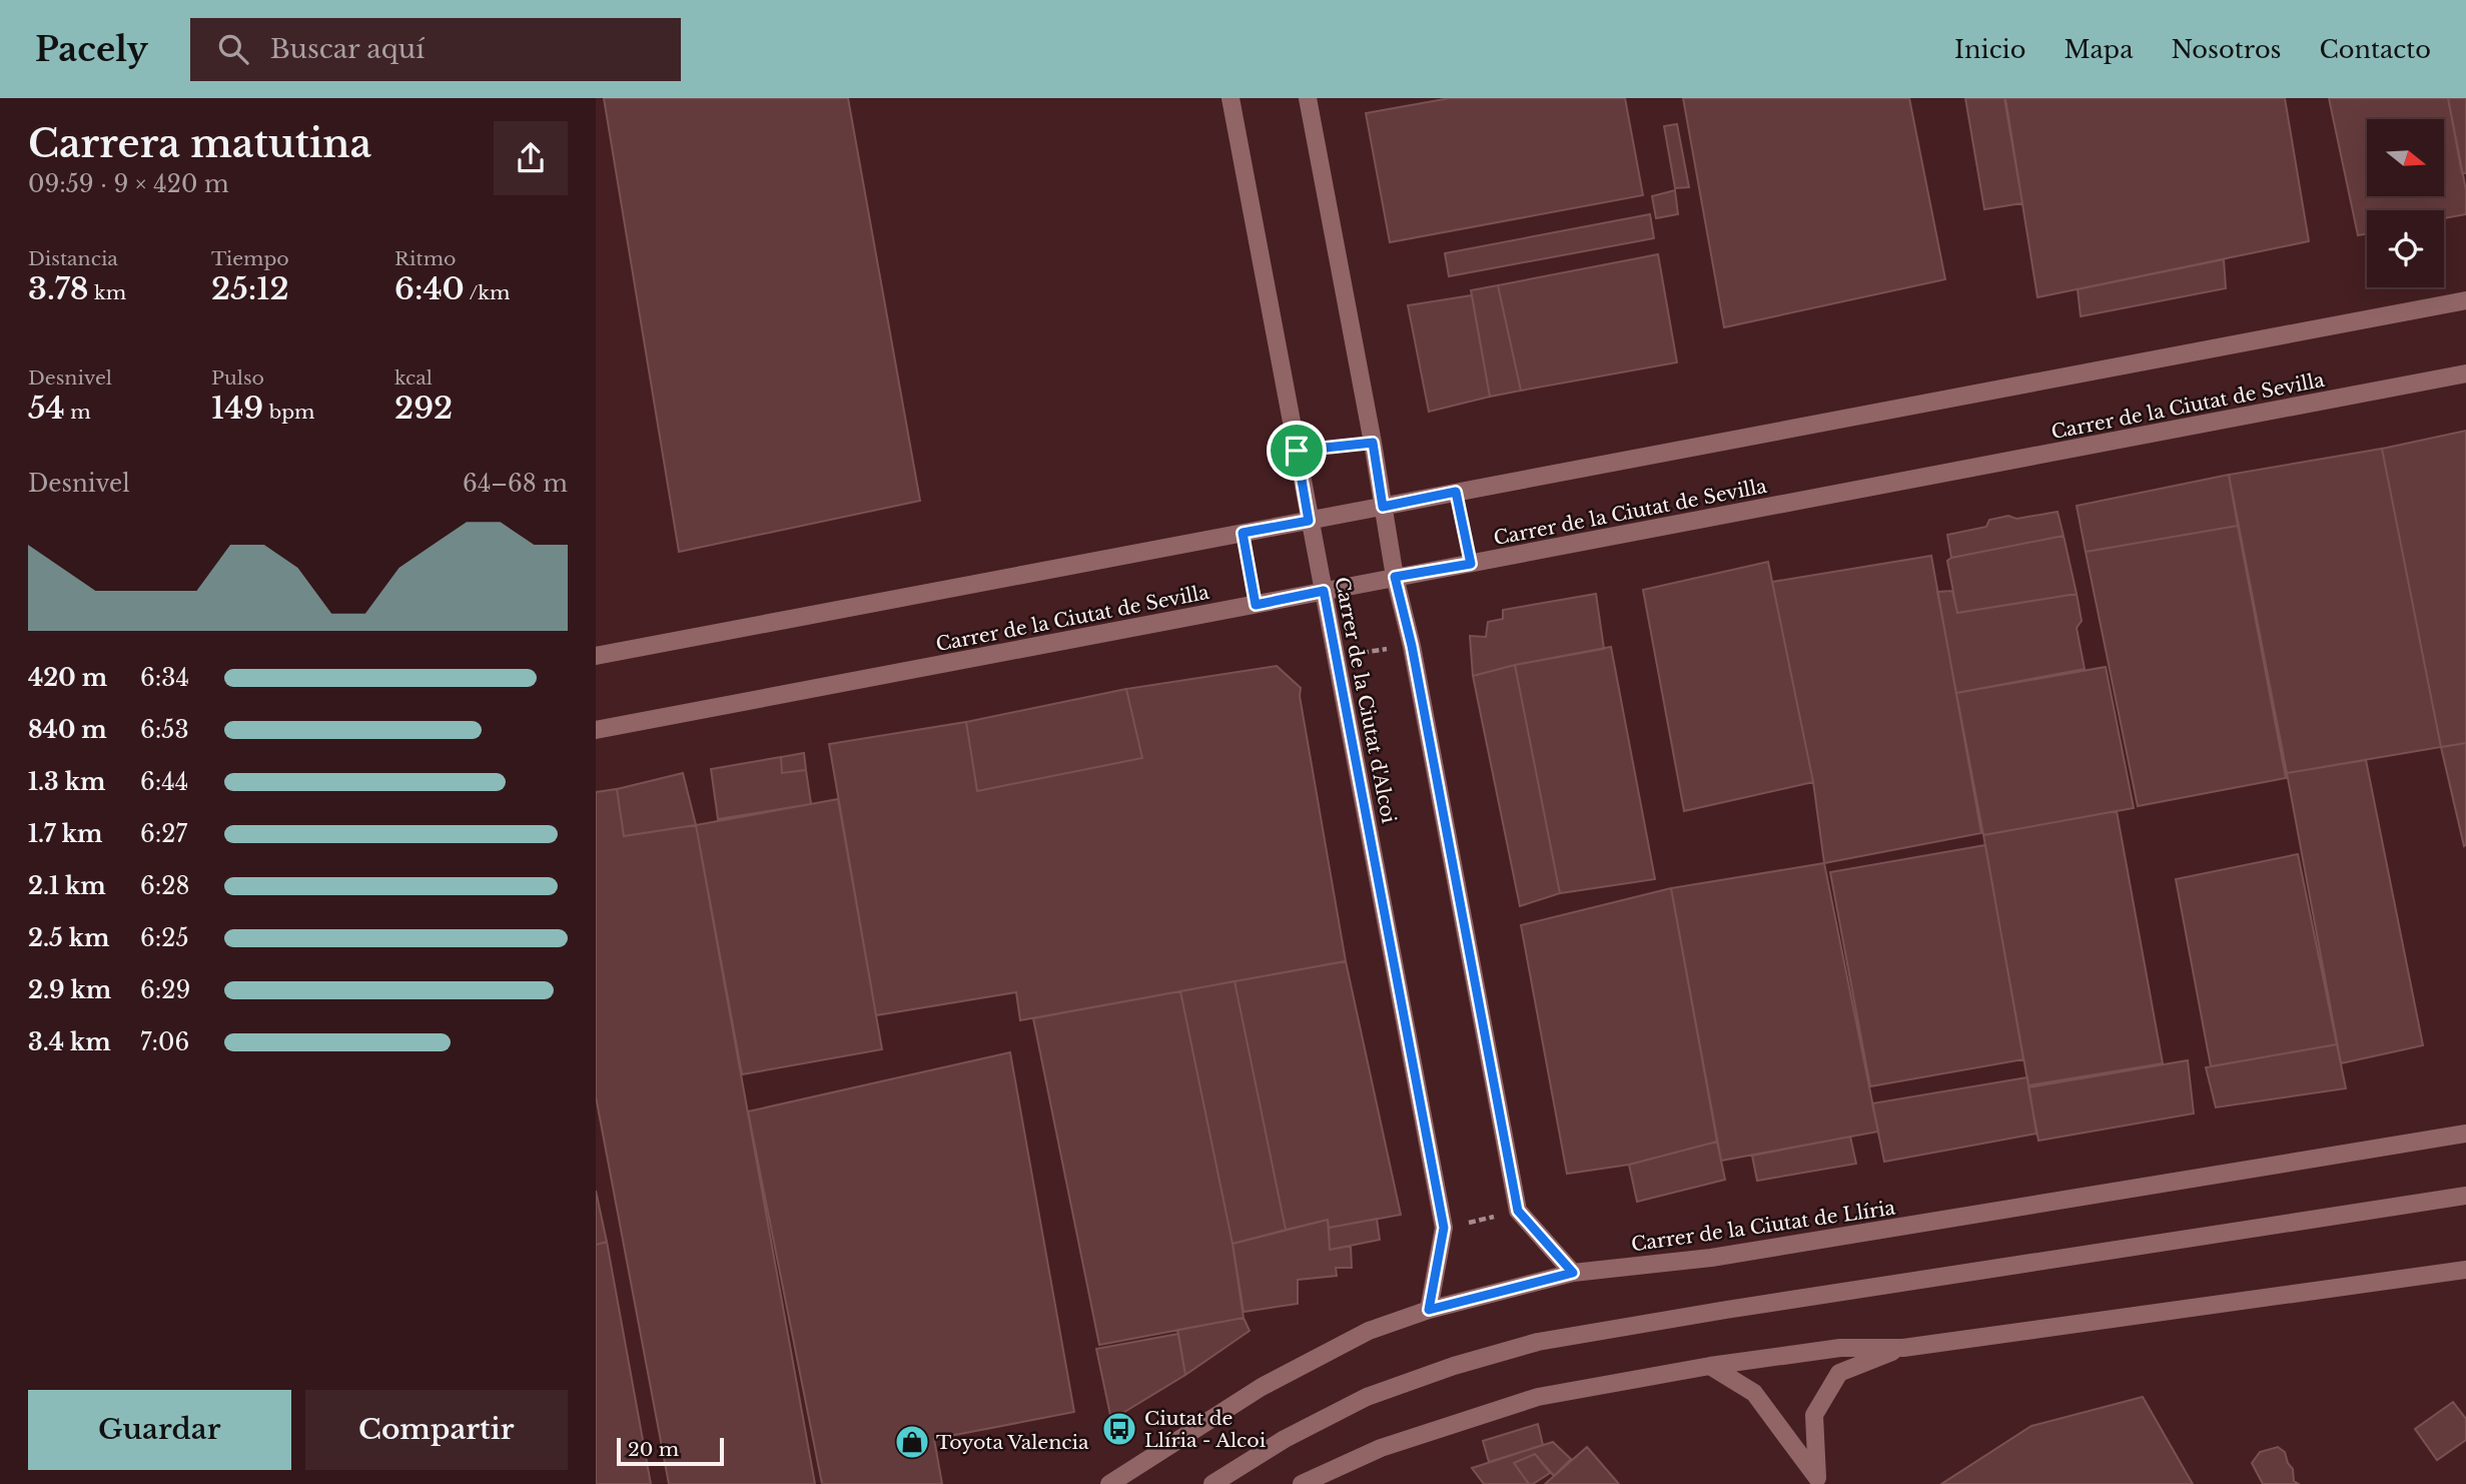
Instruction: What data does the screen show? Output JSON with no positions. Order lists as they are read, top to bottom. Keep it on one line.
{"streets":{"street":["Carrer de la Ciutat de Sevilla","Carrer de la Ciutat d'Alcoi","Carrer de la Ciutat de Llíria"]},"crossings":[["Carrer de la Ciutat de Sevilla","Carrer de la Ciutat d'Alcoi"],["Carrer de la Ciutat d'Alcoi","Carrer de la Ciutat de Llíria"]],"places":{"bus stop":["Ciutat de Llíria - Alcoi"],"shop":["Toyota Valencia"]},"scale_bar":"20 m","north":"right","page":{"header":"Pacely","search":"Buscar aquí","nav":["Inicio","Mapa","Nosotros","Contacto"],"heading":["Carrera matutina","09:59 · 9 × 420 m"],"stats":[["Distancia","3.78 km"],["Tiempo","25:12"],["Ritmo","6:40 /km"],["Desnivel","54 m"],["Pulso","149 bpm"],["kcal","292"]],"chart":["Desnivel","64–68 m"],"list":[{"name":"420 m","note":"6:34"},{"name":"840 m","note":"6:53"},{"name":"1.3 km","note":"6:44"},{"name":"1.7 km","note":"6:27"},{"name":"2.1 km","note":"6:28"},{"name":"2.5 km","note":"6:25"},{"name":"2.9 km","note":"6:29"},{"name":"3.4 km","note":"7:06"}],"buttons":["Guardar","Compartir"],"scale":"20 m"}}
